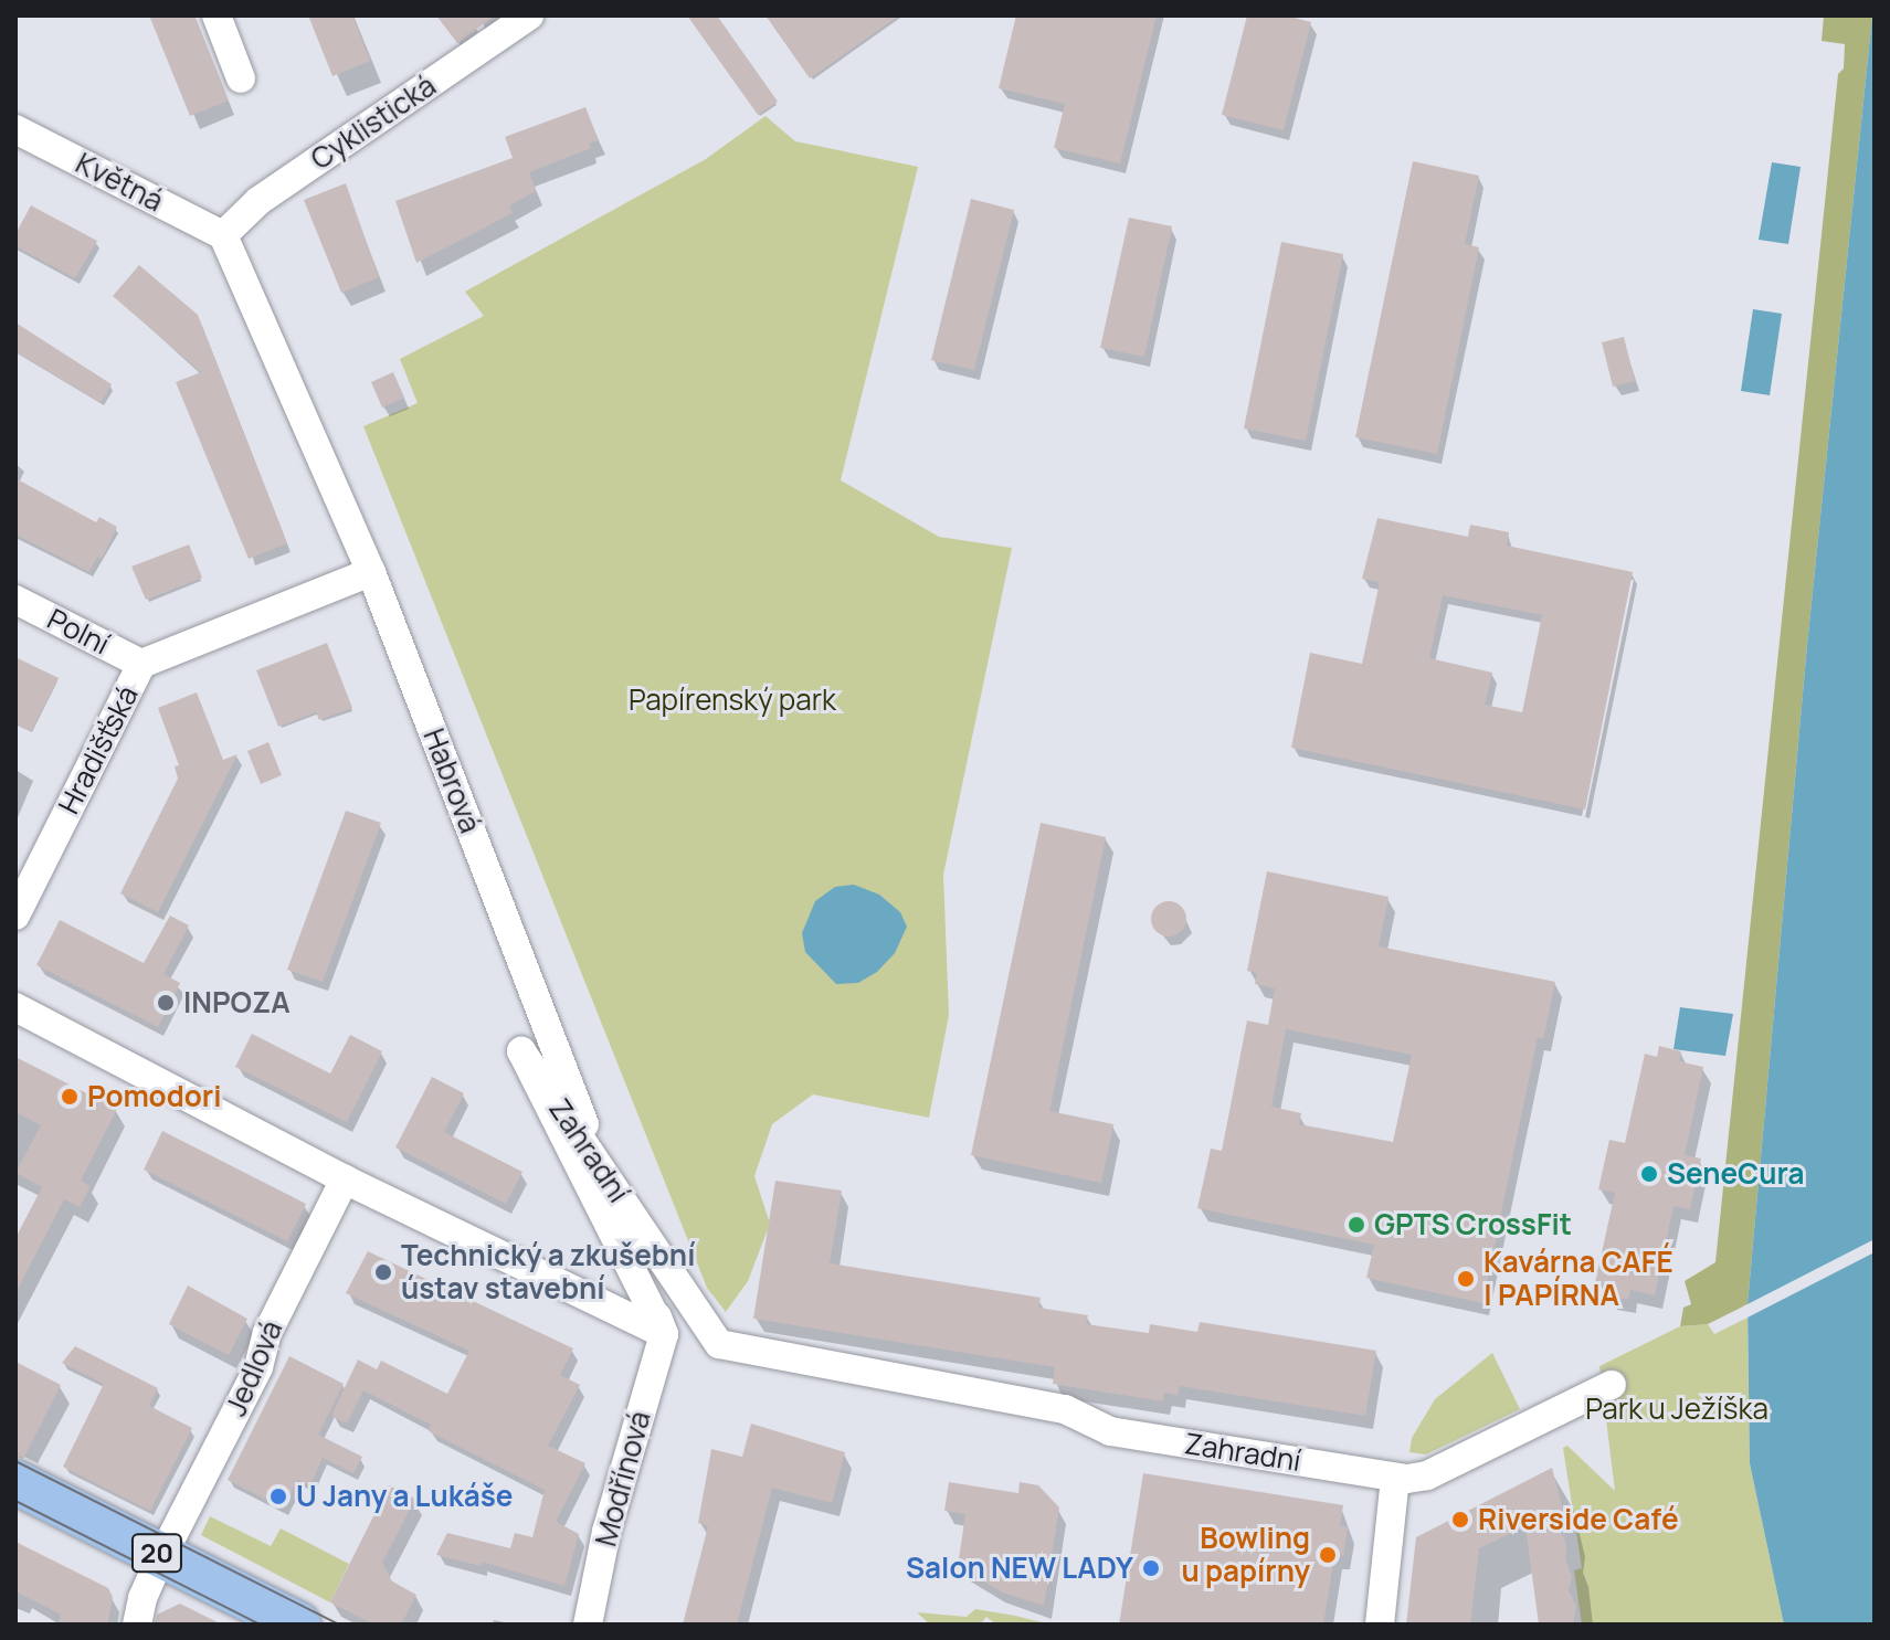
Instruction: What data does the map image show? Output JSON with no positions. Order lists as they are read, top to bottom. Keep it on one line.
{"streets":{"main road":["20"],"street":["Cyklistická","Květná","Polní","Hradišťská","Habrová","Zahradní","Jedlová","Modřínová"]},"crossings":[["Cyklistická","Květná"],["Cyklistická","Habrová"],["Květná","Habrová"],["Polní","Hradišťská"],["Hradišťská","Habrová"],["Habrová","Zahradní"],["Habrová","Modřínová"],["Zahradní","Modřínová"],["Jedlová","20"]],"parks":["Papírenský park","Park u Ježíška"],"places":["INPOZA","Pomodori","SeneCura","GPTS CrossFit","Technický a zkušební ústav stavební","Kavárna CAFÉ | PAPÍRNA","U Jany a Lukáše","Riverside Café","Bowling u papírny","Salon NEW LADY"]}
